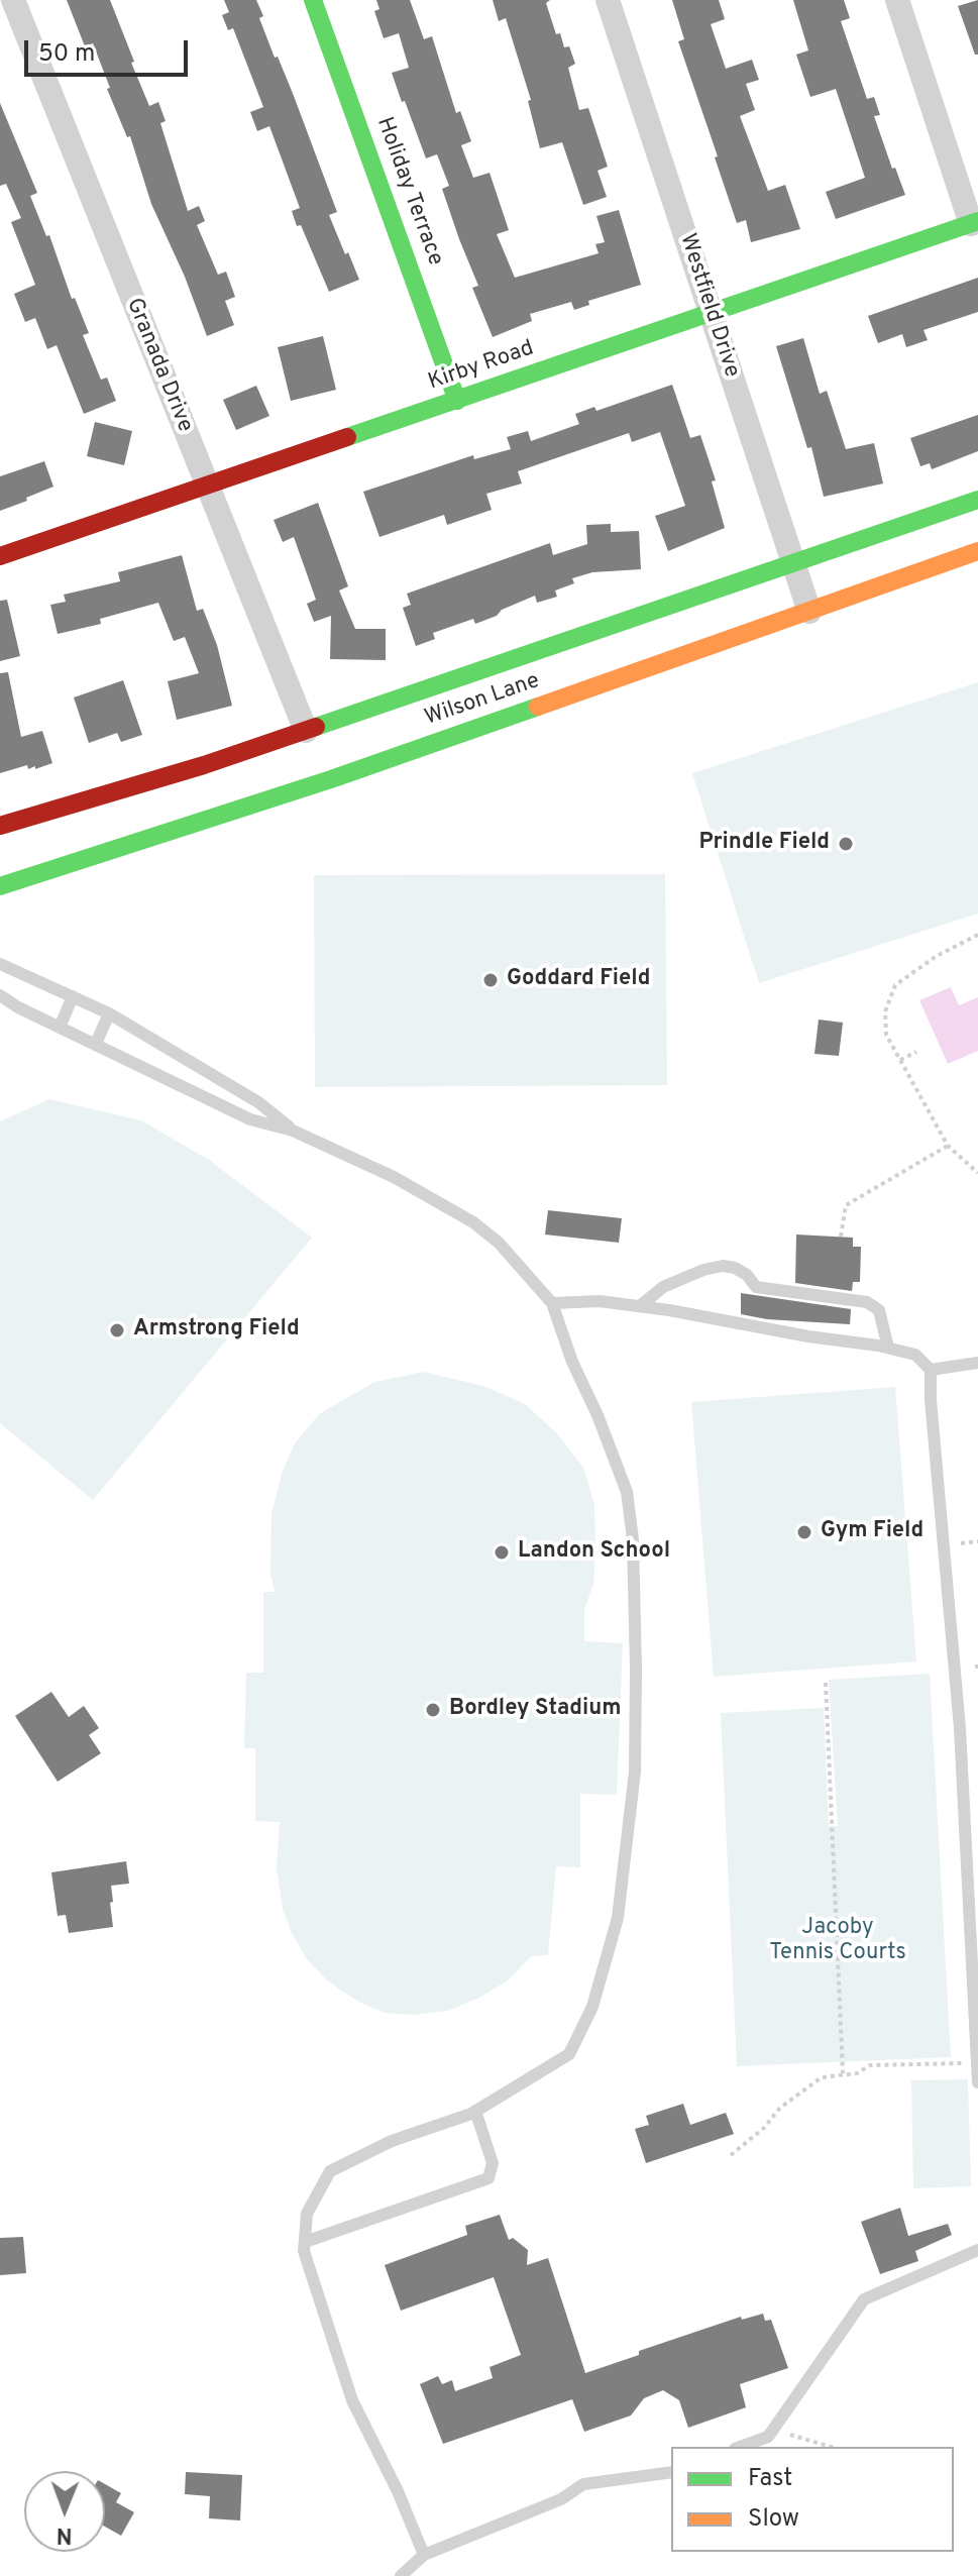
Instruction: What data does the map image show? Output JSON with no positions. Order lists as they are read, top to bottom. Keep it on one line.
{"streets":{"street":["Holiday Terrace","Westfield Drive","Granada Drive","Kirby Road","Wilson Lane"]},"crossings":[["Holiday Terrace","Kirby Road"],["Westfield Drive","Kirby Road"],["Westfield Drive","Wilson Lane"],["Granada Drive","Kirby Road"],["Granada Drive","Wilson Lane"]],"parks":["Jacoby Tennis Courts"],"places":["Prindle Field","Goddard Field","Armstrong Field","Gym Field","Landon School","Bordley Stadium"],"legend":["Fast","Slow"],"scale_bar":"50 m","north":"bottom"}
